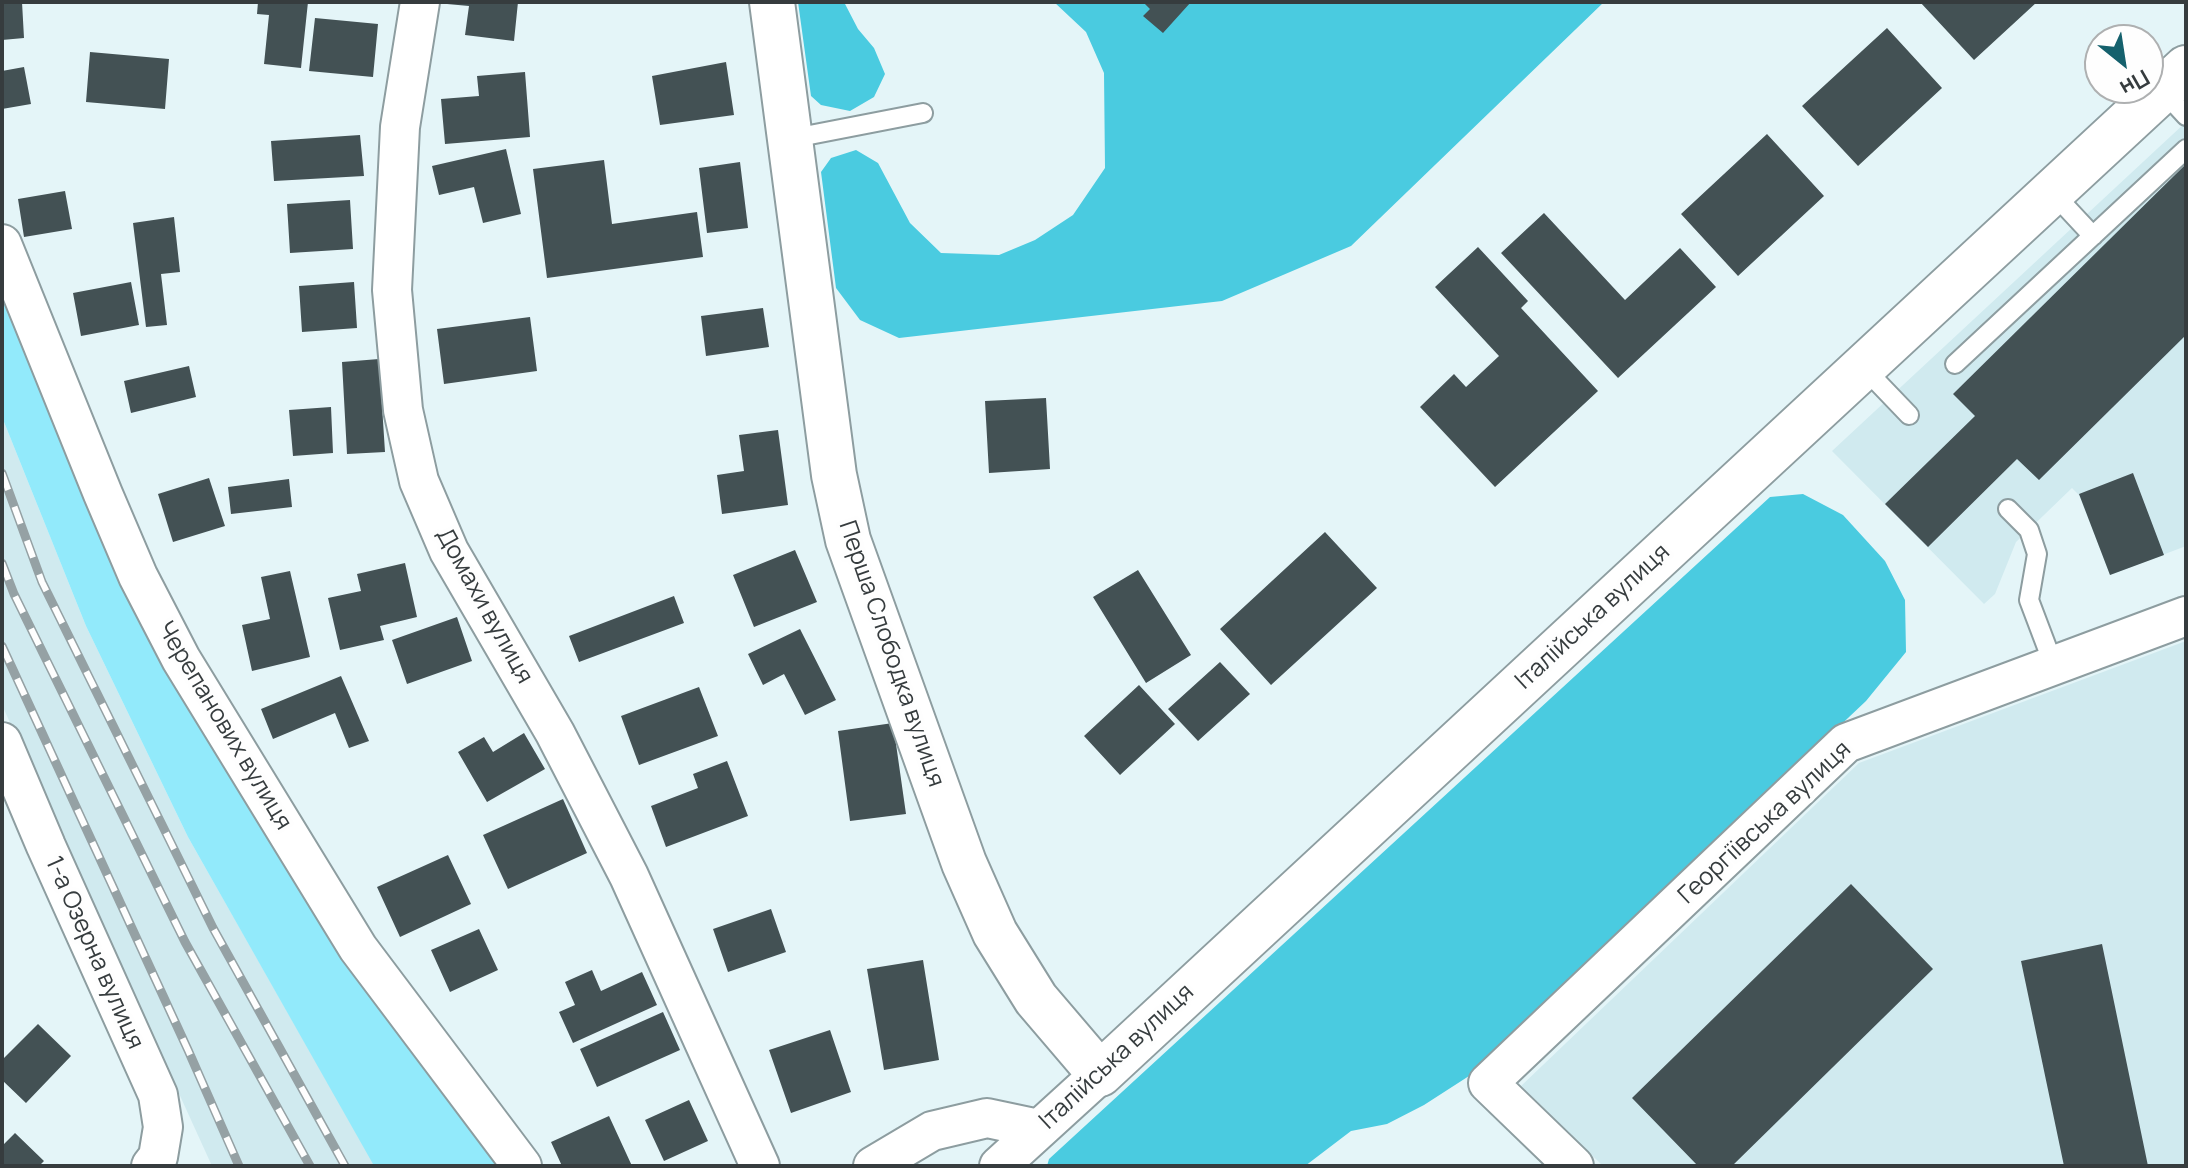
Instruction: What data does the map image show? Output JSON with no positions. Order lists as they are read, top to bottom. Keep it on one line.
{"streets":{"street":["Домахи вулиця","Італійська вулиця","Перша Слободка вулиця","Черепанових вулиця","Георгіївська вулиця","1-а Озерна вулиця"]},"crossings":[["Італійська вулиця","Перша Слободка вулиця"]],"north":"bottom right"}
